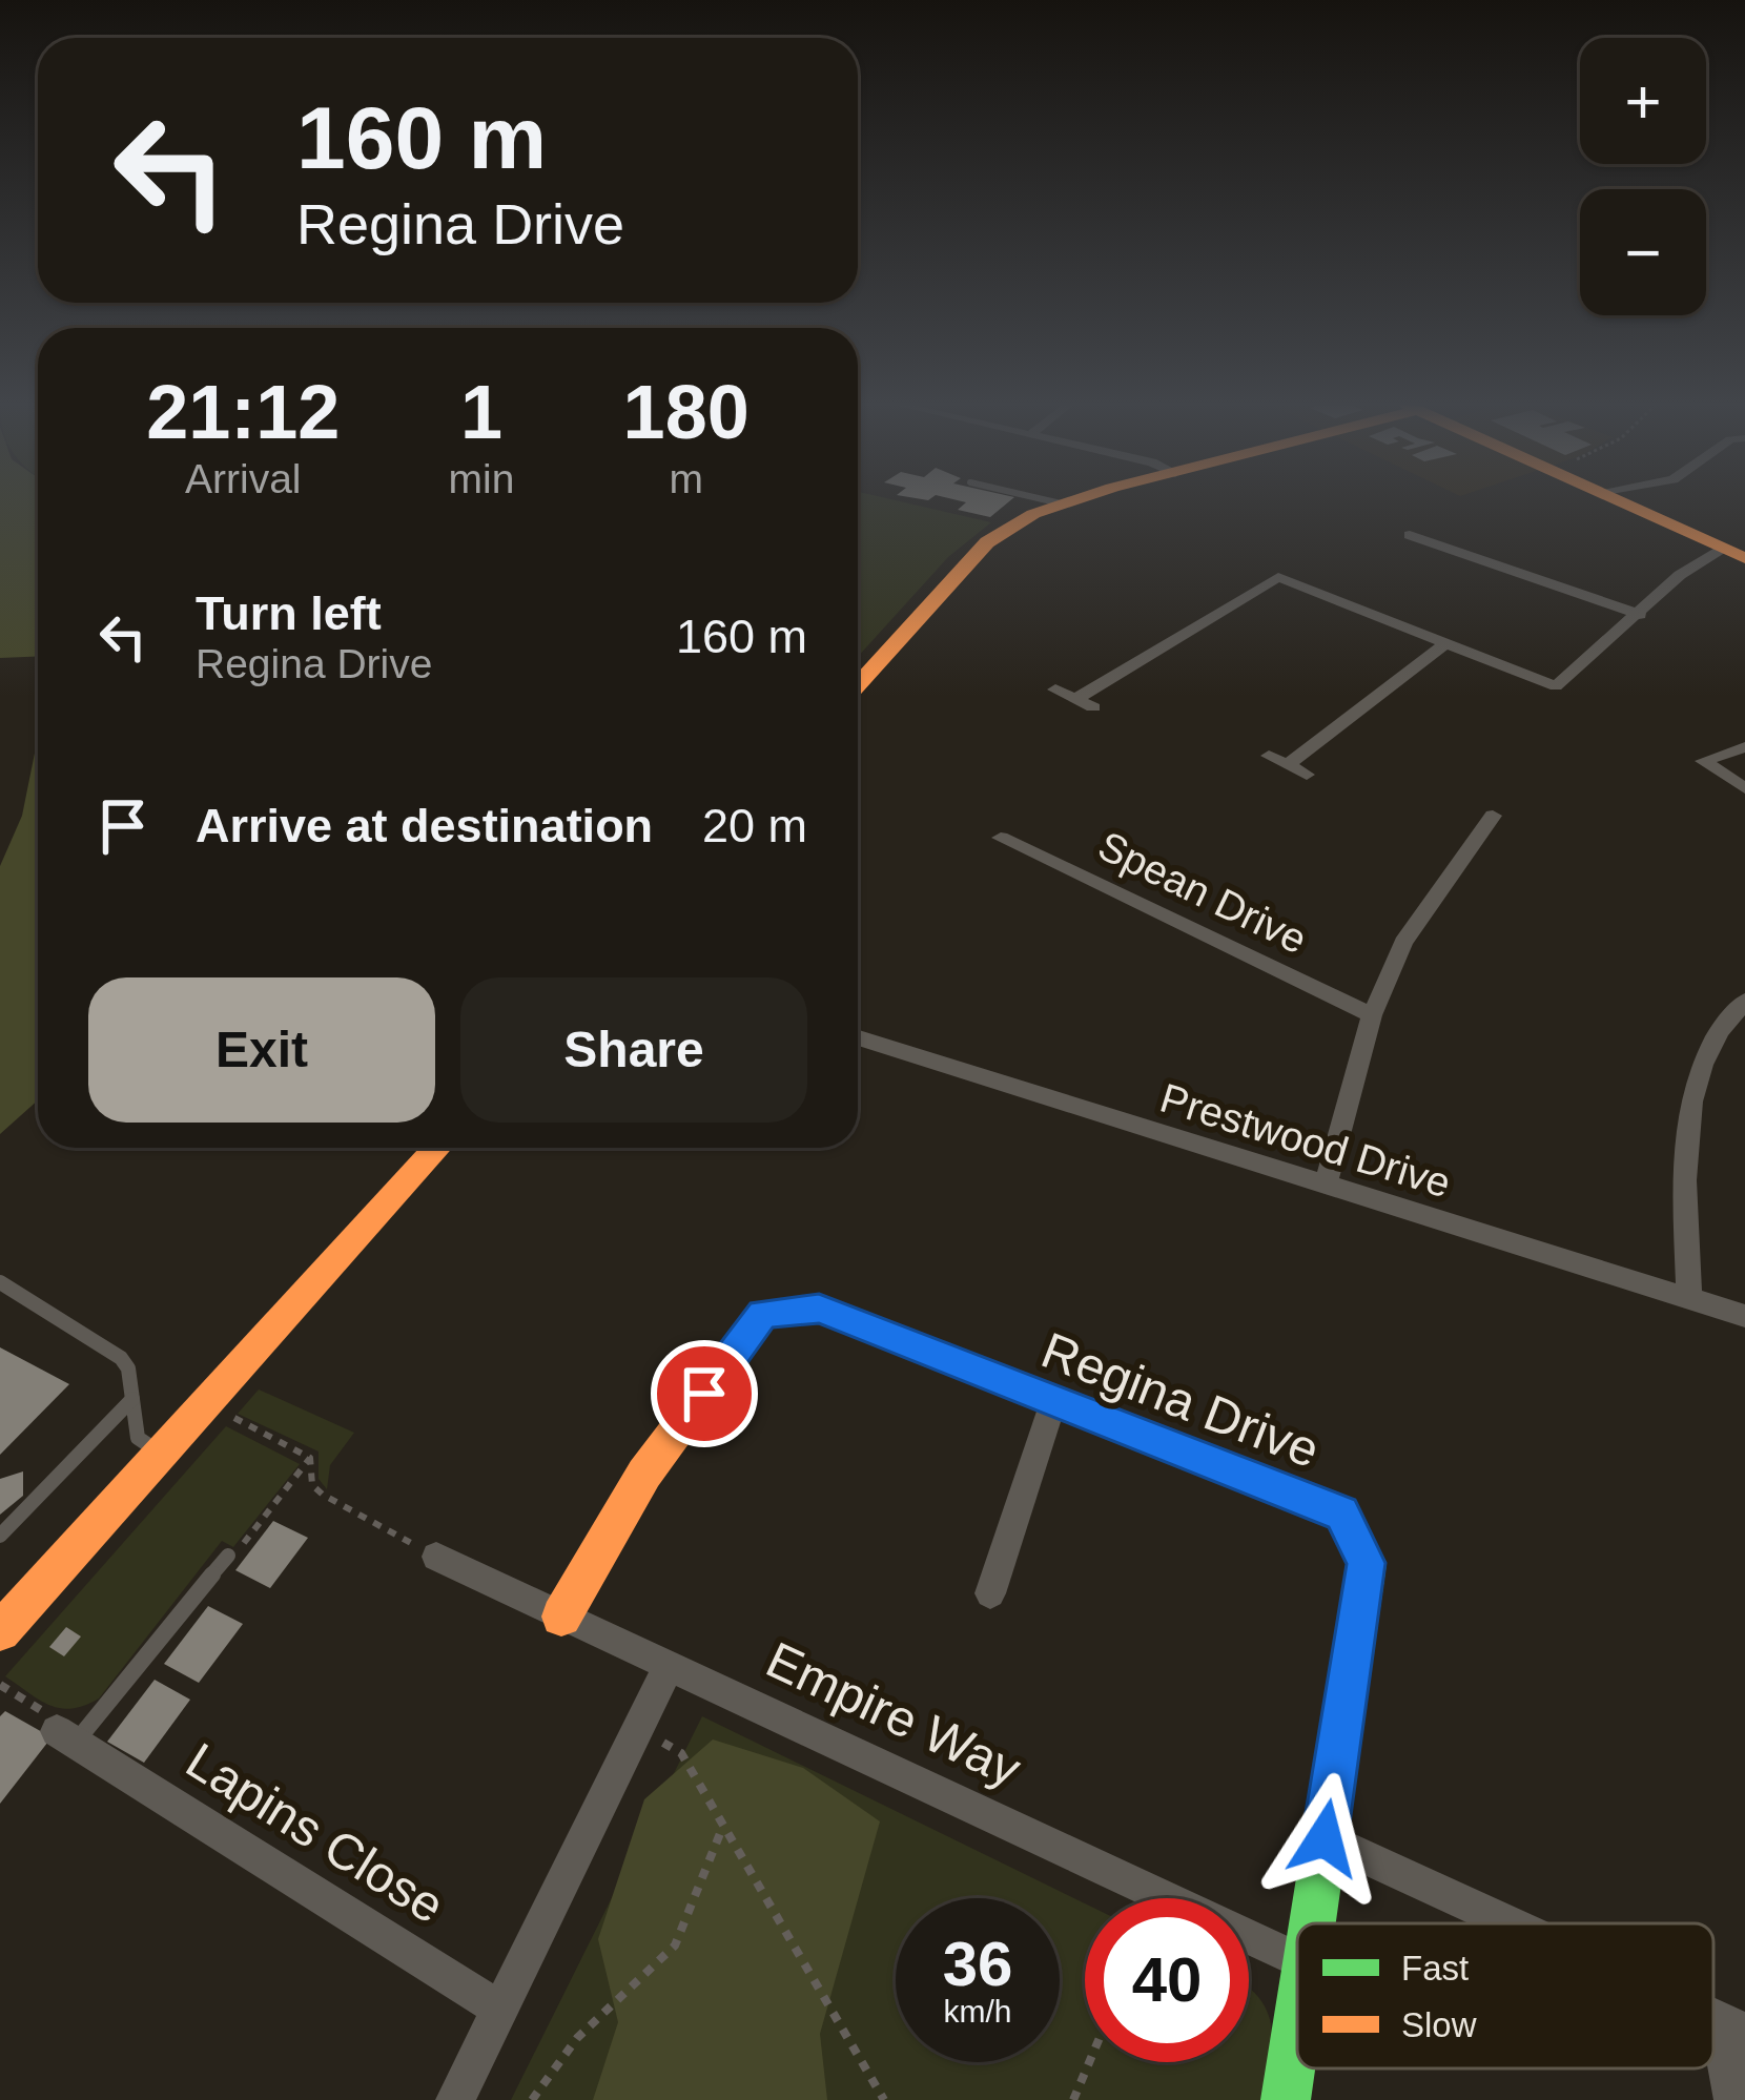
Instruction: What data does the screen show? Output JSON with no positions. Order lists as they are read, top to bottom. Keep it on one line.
{"streets":{"street":["Spean Drive","Prestwood Drive","Regina Drive","Empire Way","Lapins Close"]},"crossings":[["Regina Drive","Empire Way"]],"legend":["Fast","Slow"],"page":{"map_buttons":["+","−"],"turn":["160 m","Regina Drive"],"eta":["21:12","Arrival","1","min","180","m"],"list":[{"name":"Turn left","note":"Regina Drive","value":"160 m"},{"name":"Arrive at destination","value":"20 m"}],"buttons":["Exit","Share"],"speed":"36 km/h","limit":"40"}}
